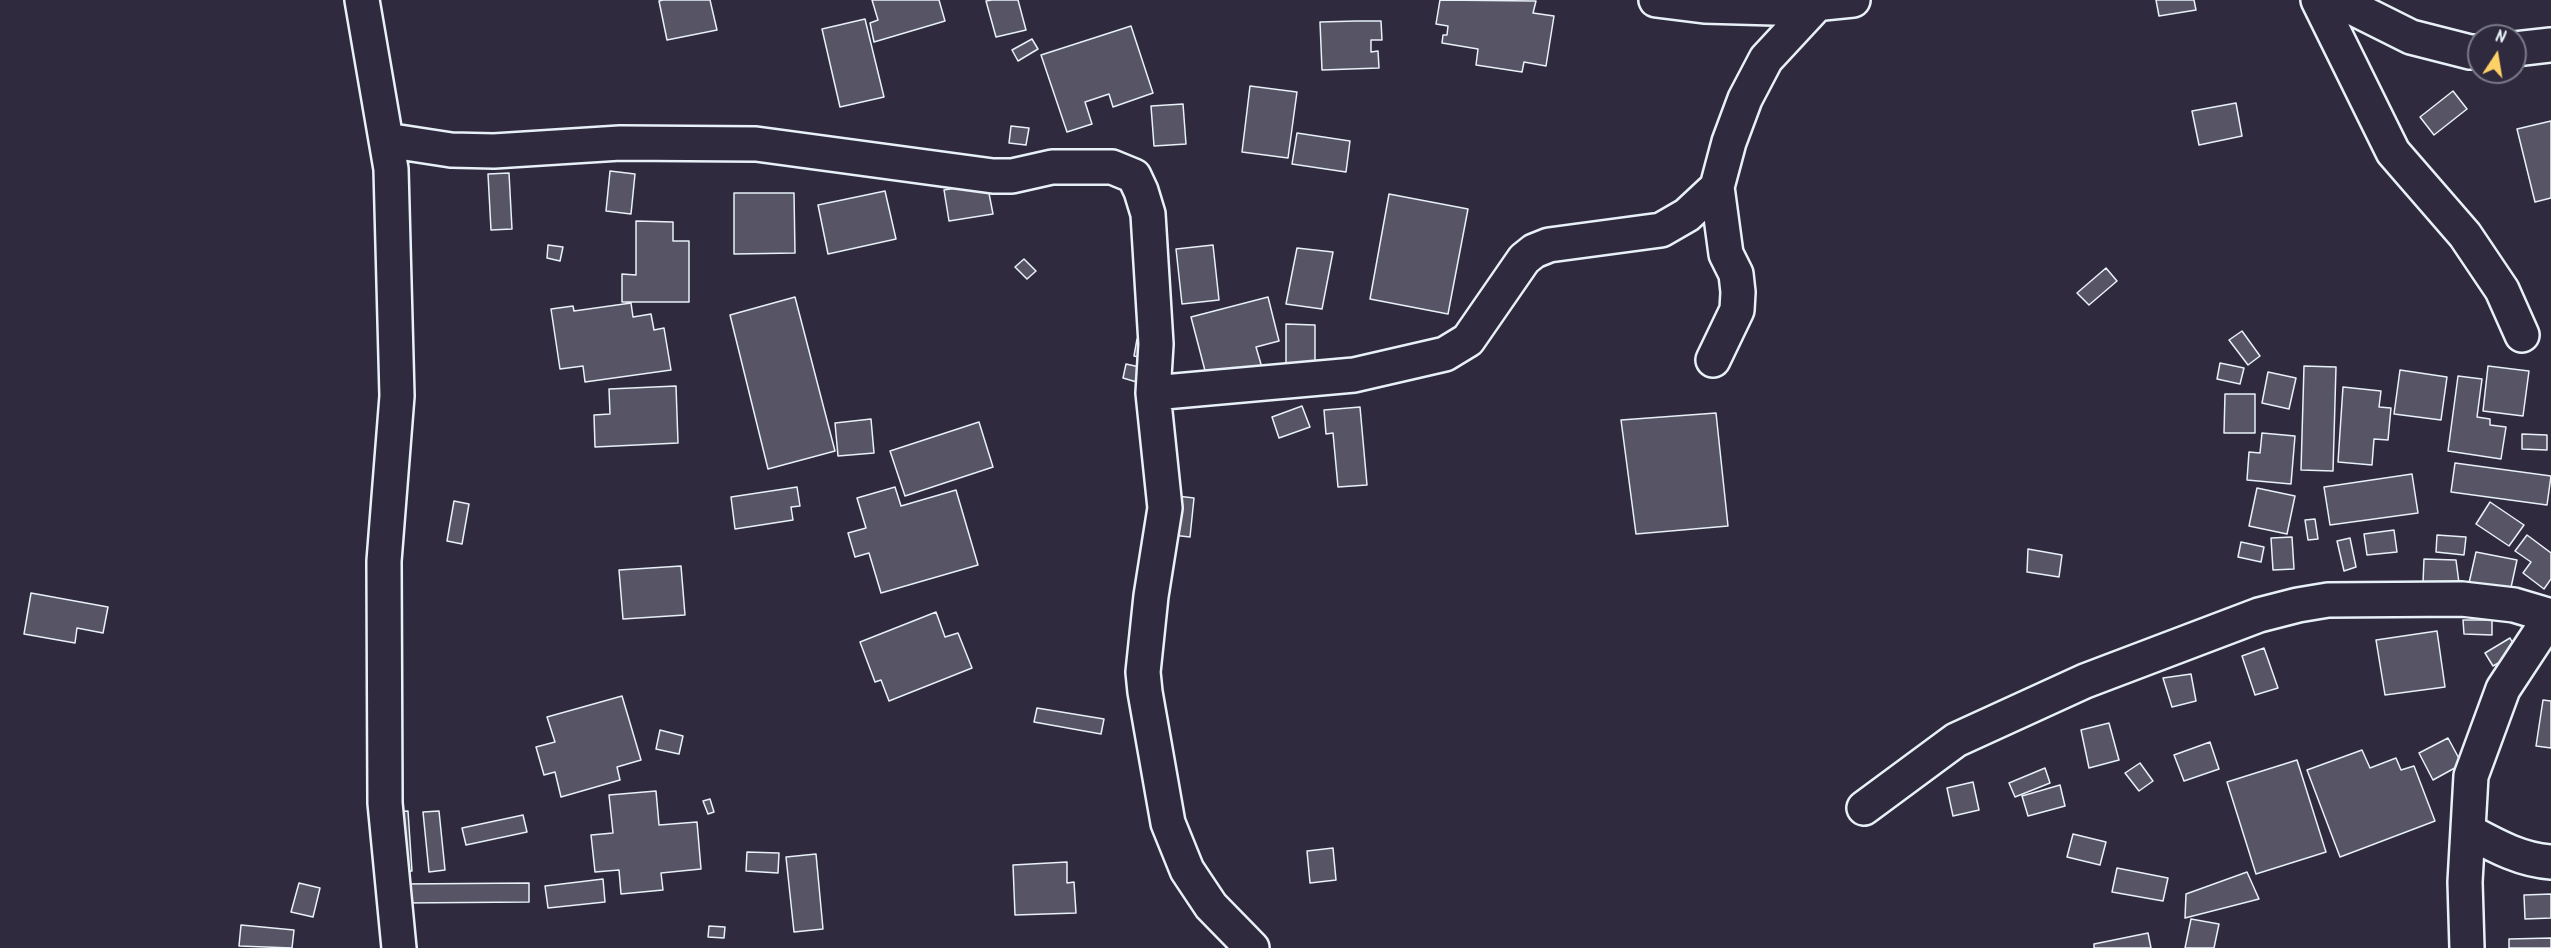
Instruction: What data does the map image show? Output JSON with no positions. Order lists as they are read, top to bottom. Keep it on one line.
{"north":"top"}
